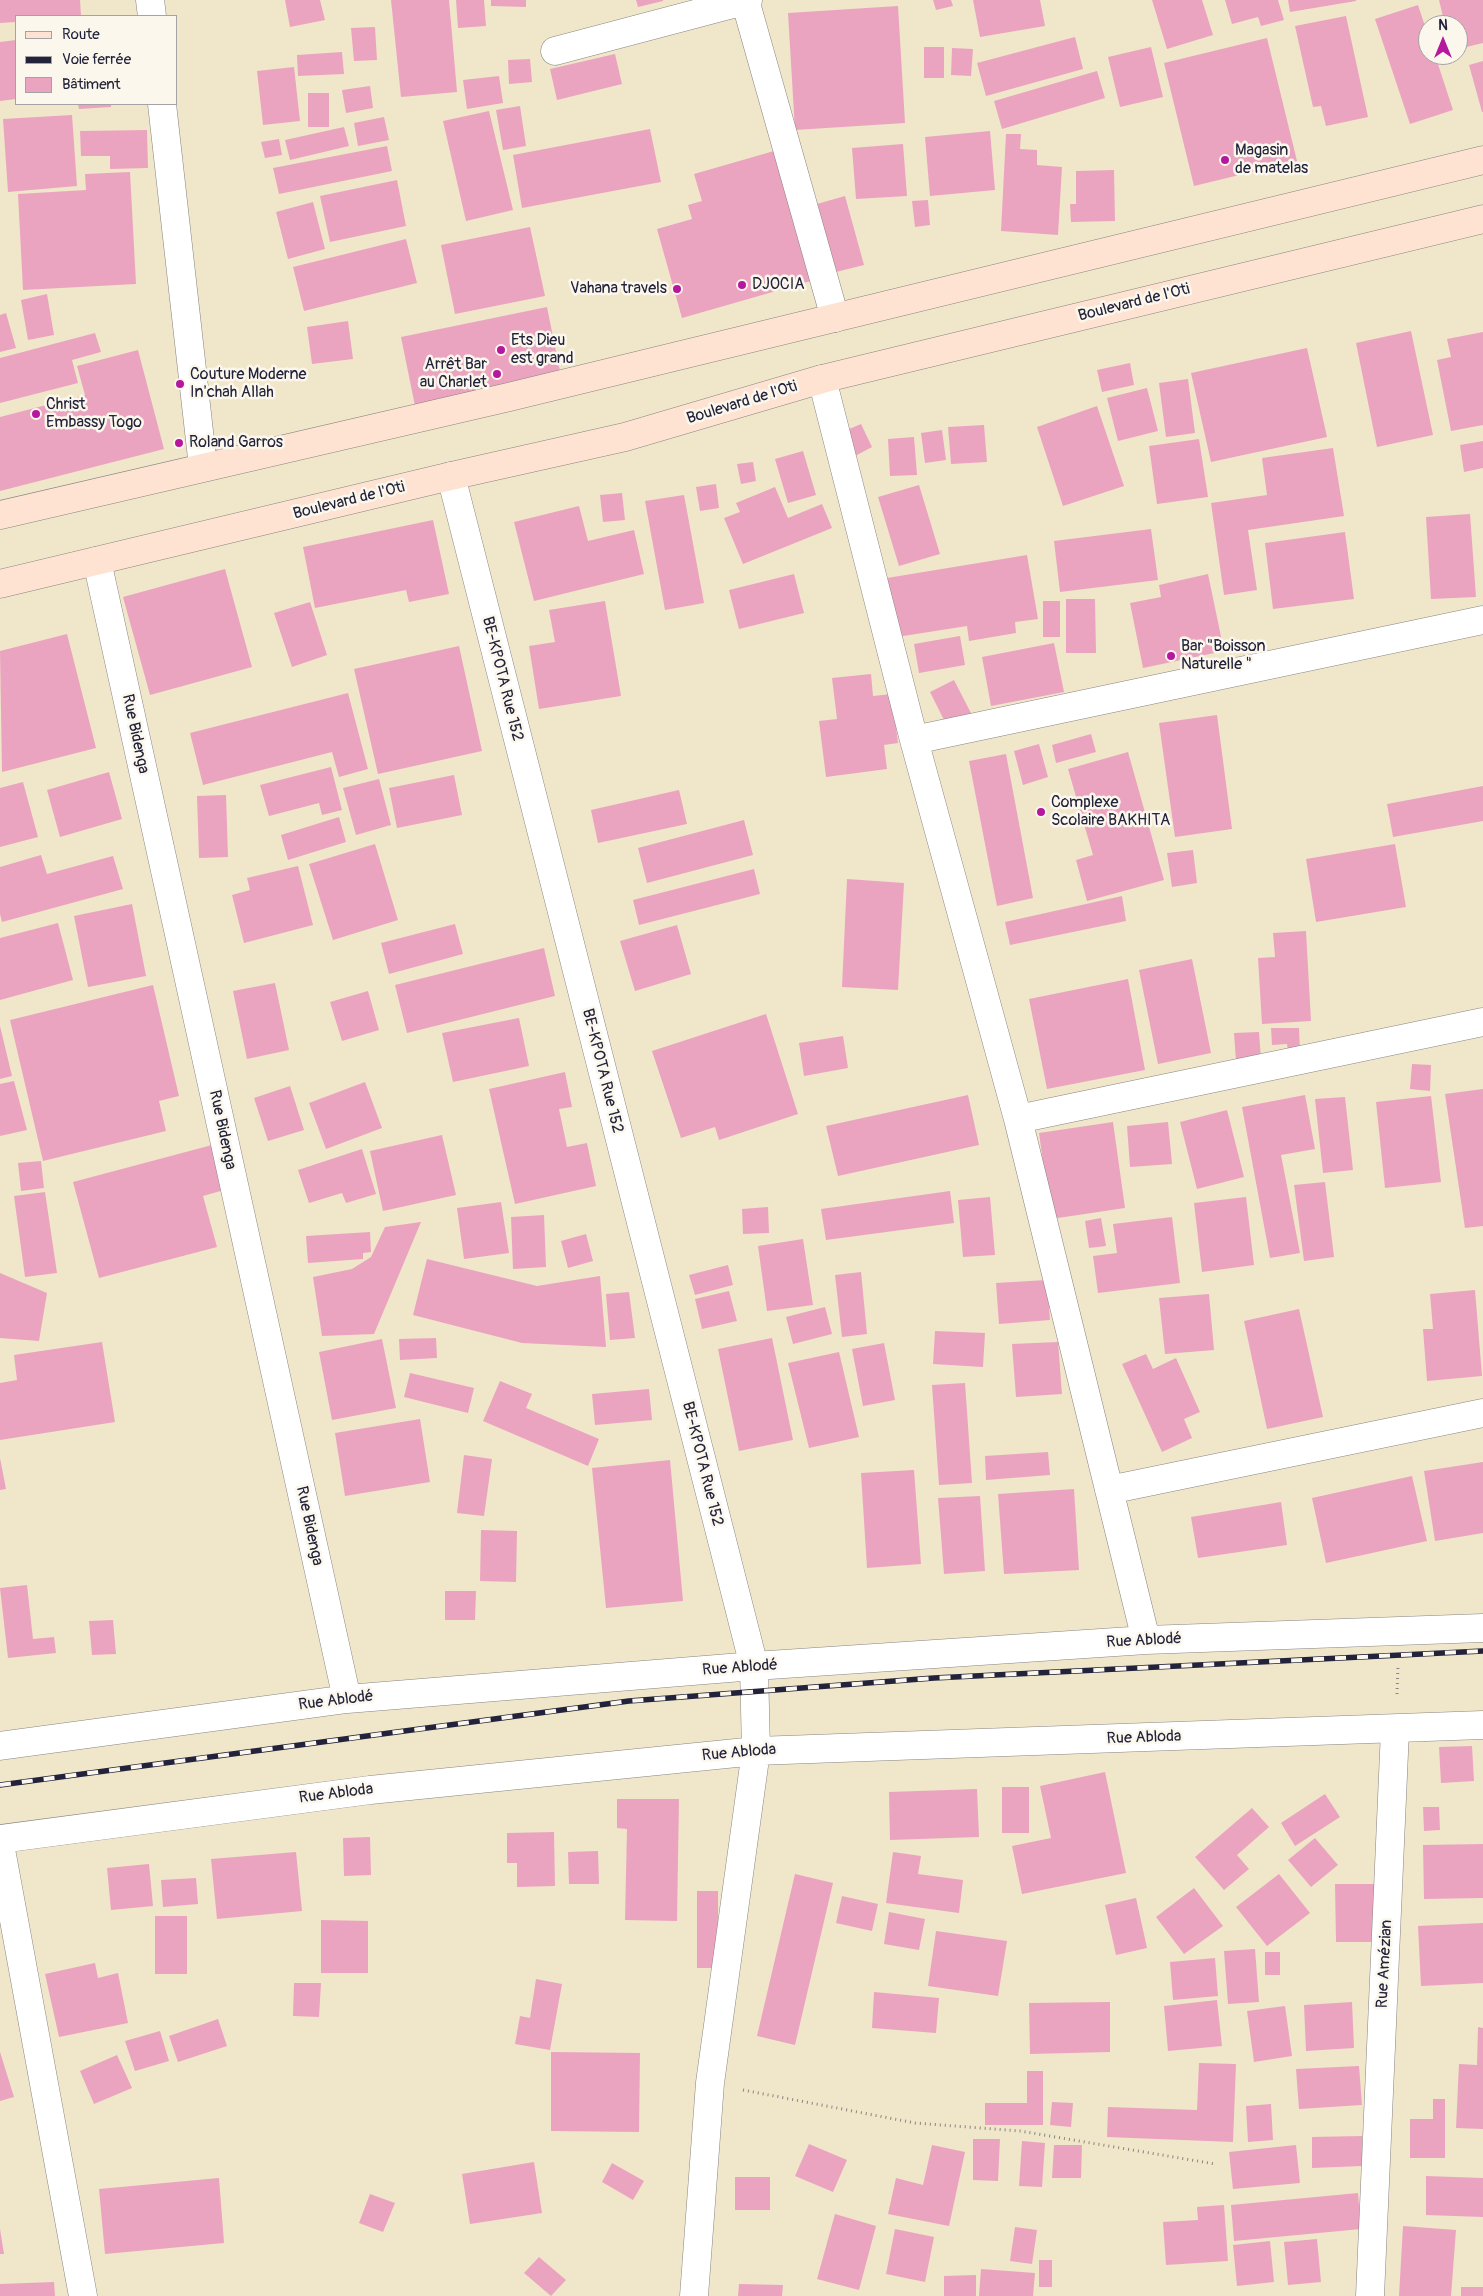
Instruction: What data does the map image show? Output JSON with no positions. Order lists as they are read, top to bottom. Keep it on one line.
{"streets":{"main road":["Boulevard de l'Oti"],"street":["BE-KPOTA Rue 152","Rue Bidenga","Rue Ablodé","Rue Abloda","Rue Amézian"]},"crossings":[["Boulevard de l'Oti","BE-KPOTA Rue 152"],["Boulevard de l'Oti","Rue Bidenga"],["BE-KPOTA Rue 152","Rue Ablodé"],["BE-KPOTA Rue 152","Rue Abloda"],["Rue Bidenga","Rue Ablodé"],["Rue Abloda","Rue Amézian"]],"places":["Magasin de matelas","DJOCIA","Vahana travels","Ets Dieu est grand","Arrêt Bar au Charlet","Couture Moderne In'chah Allah","Christ Embassy Togo","Roland Garros","Bar \"Boisson Naturelle \"","Complexe Scolaire BAKHITA"],"legend":["Route","Voie ferrée","Bâtiment"],"north":"top"}
